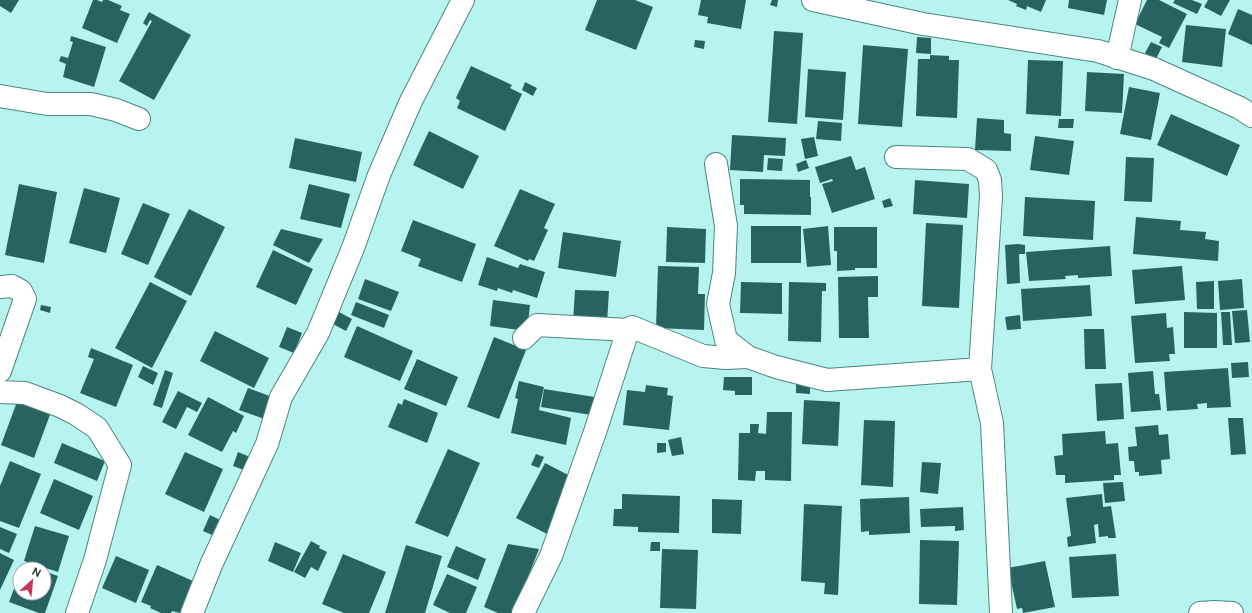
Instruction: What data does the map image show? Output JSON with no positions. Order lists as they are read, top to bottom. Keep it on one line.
{"north":"top right"}
